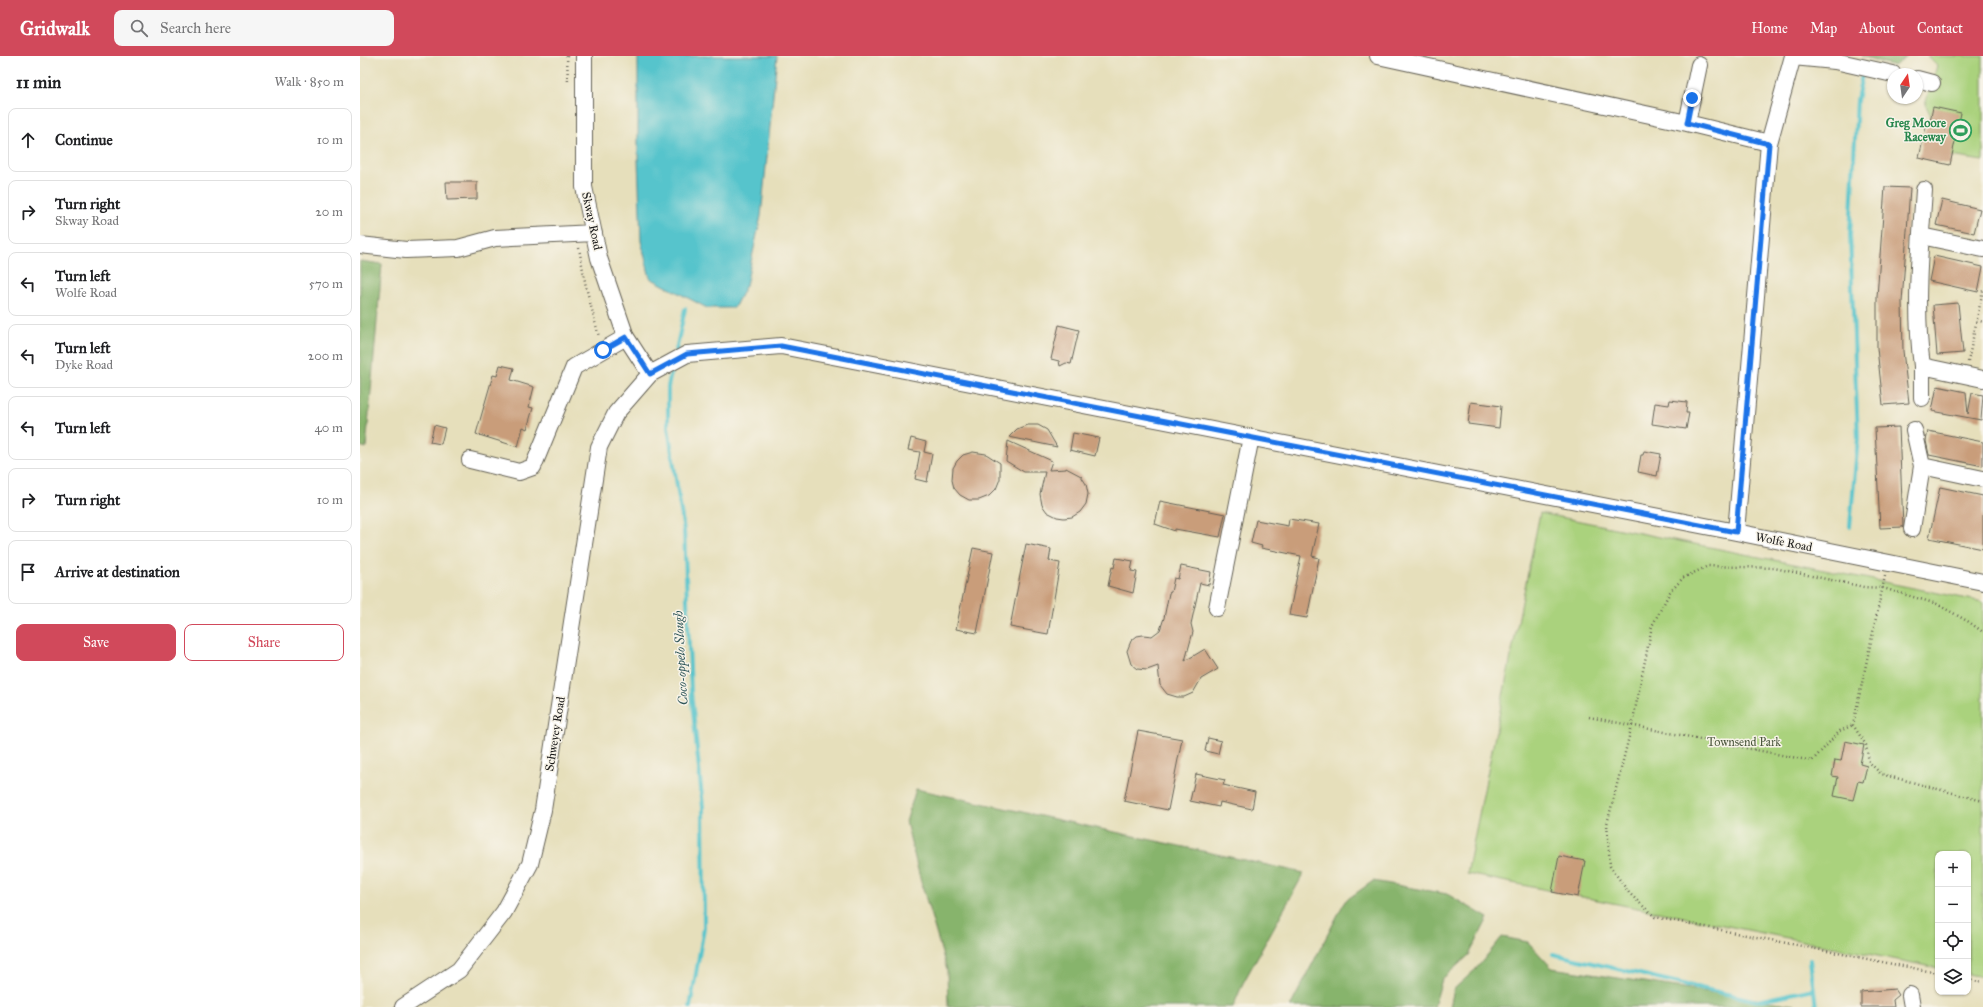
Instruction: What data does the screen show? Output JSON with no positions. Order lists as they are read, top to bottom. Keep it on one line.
{"streets":{"street":["Skway Road","Wolfe Road","Schweyey Road"]},"crossings":[["Skway Road","Wolfe Road"],["Wolfe Road","Schweyey Road"]],"water":["Coco-oppelo Slough"],"parks":["Townsend Park"],"places":{"sports":["Greg Moore Raceway"]},"north":"top","page":{"header":"Gridwalk","search":"Search here","nav":["Home","Map","About","Contact"],"heading":["11 min","Walk · 850 m"],"list":[["Continue","10 m"],["Turn right","Skway Road","20 m"],["Turn left","Wolfe Road","570 m"],["Turn left","Dyke Road","200 m"],["Turn left","40 m"],["Turn right","10 m"],"Arrive at destination"],"buttons":["Save","Share"],"map_buttons":["+","−"]}}
